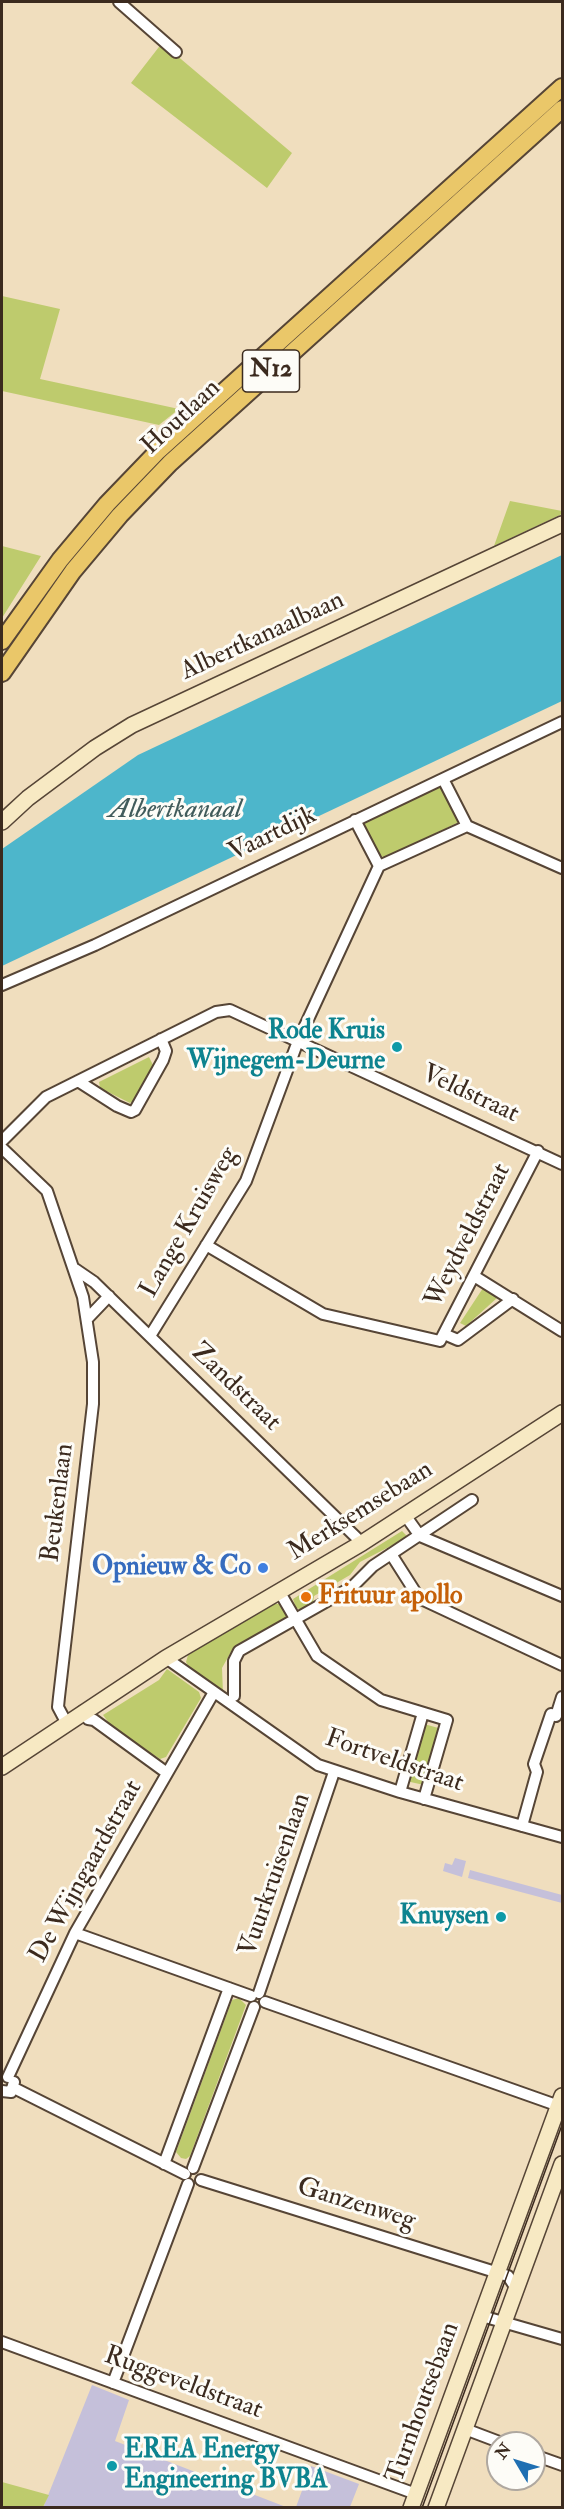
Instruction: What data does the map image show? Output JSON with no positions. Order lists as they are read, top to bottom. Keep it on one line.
{"streets":{"main road":["N12","Houtlaan","Albertkanaalbaan","Merksemsebaan","Turnhoutsebaan"],"street":["Vaartdijk","Veldstraat","Lange Kruisweg","Weydveldstraat","Zandstraat","Beukenlaan","Fortveldstraat","De Wijngaardstraat","Vuurkruisenlaan","Ganzenweg","Ruggeveldstraat"]},"crossings":[["Veldstraat","Lange Kruisweg"],["Veldstraat","Weydveldstraat"],["Lange Kruisweg","Zandstraat"],["Zandstraat","Merksemsebaan"],["Beukenlaan","Merksemsebaan"],["Merksemsebaan","Fortveldstraat"],["Fortveldstraat","De Wijngaardstraat"],["Fortveldstraat","Vuurkruisenlaan"],["Vuurkruisenlaan","Ganzenweg"],["Vuurkruisenlaan","Ruggeveldstraat"],["Ganzenweg","Turnhoutsebaan"],["Ruggeveldstraat","Turnhoutsebaan"]],"water":["Albertkanaal"],"places":["Rode Kruis Wijnegem-Deurne","Opnieuw & Co","Frituur apollo","Knuysen","EREA Energy Engineering BVBA"],"north":"top left"}
